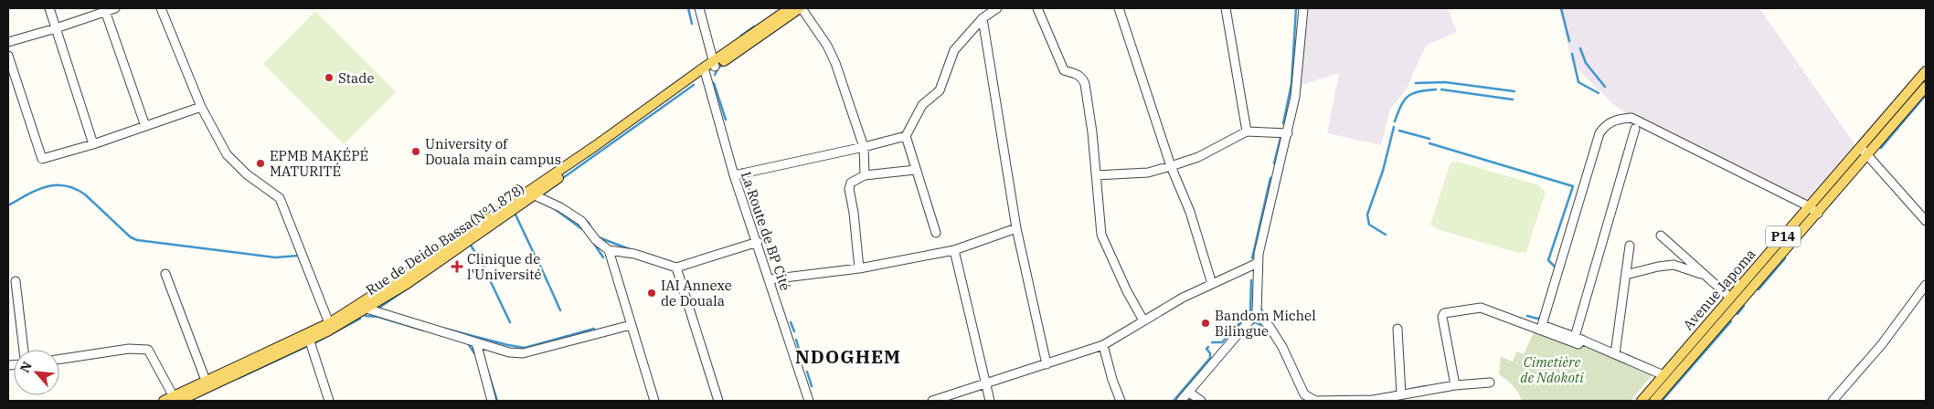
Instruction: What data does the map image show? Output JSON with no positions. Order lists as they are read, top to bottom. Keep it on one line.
{"streets":{"main road":["P14","Rue de Deido Bassa(N°1.878)","Avenue Japoma"],"street":["La Route de BP Cité"]},"crossings":[["La Route de BP Cité","Rue de Deido Bassa(N°1.878)"]],"districts":["NDOGHEM"],"parks":["Cimetière de Ndokoti"],"places":{"other":["Stade","University of Douala main campus","EPMB MAKÉPÉ MATURITÉ","IAI Annexe de Douala","Bandom Michel Bilingue"],"health":["Clinique de l'Université"]},"north":"top left"}
